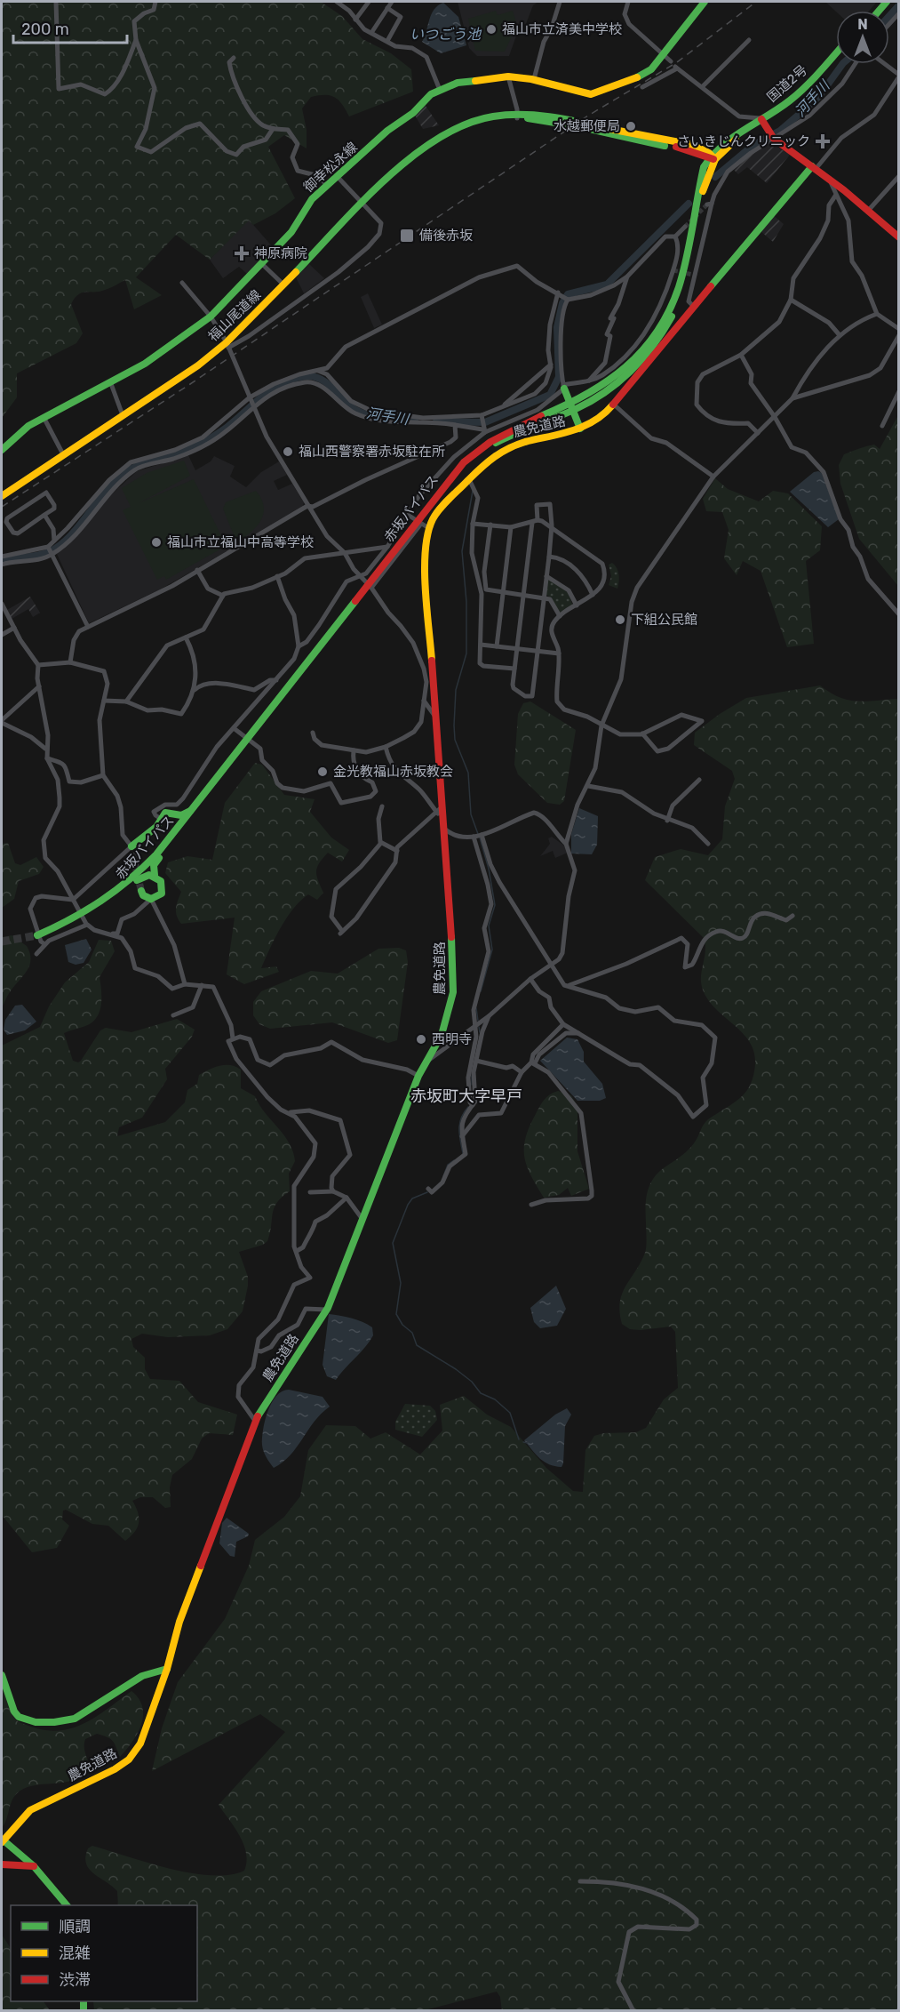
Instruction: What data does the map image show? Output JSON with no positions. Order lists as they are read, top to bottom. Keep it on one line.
{"streets":{"main road":["国道2号","御幸松永線","福山尾道線","農免道路","赤坂バイパス"]},"crossings":[["国道2号","福山尾道線"],["国道2号","赤坂バイパス"],["福山尾道線","赤坂バイパス"]],"districts":["赤坂町大字早戸"],"water":["いつごう池","河手川"],"places":{"other":["福山市立済美中学校","水越郵便局","福山西警察署赤坂駐在所","福山市立福山中高等学校","下組公民館","金光教福山赤坂教会","西明寺"],"health":["さいきじんクリニック","神原病院"],"transit":["備後赤坂"]},"legend":["順調","混雑","渋滞"],"scale_bar":"200 m","north":"top"}
